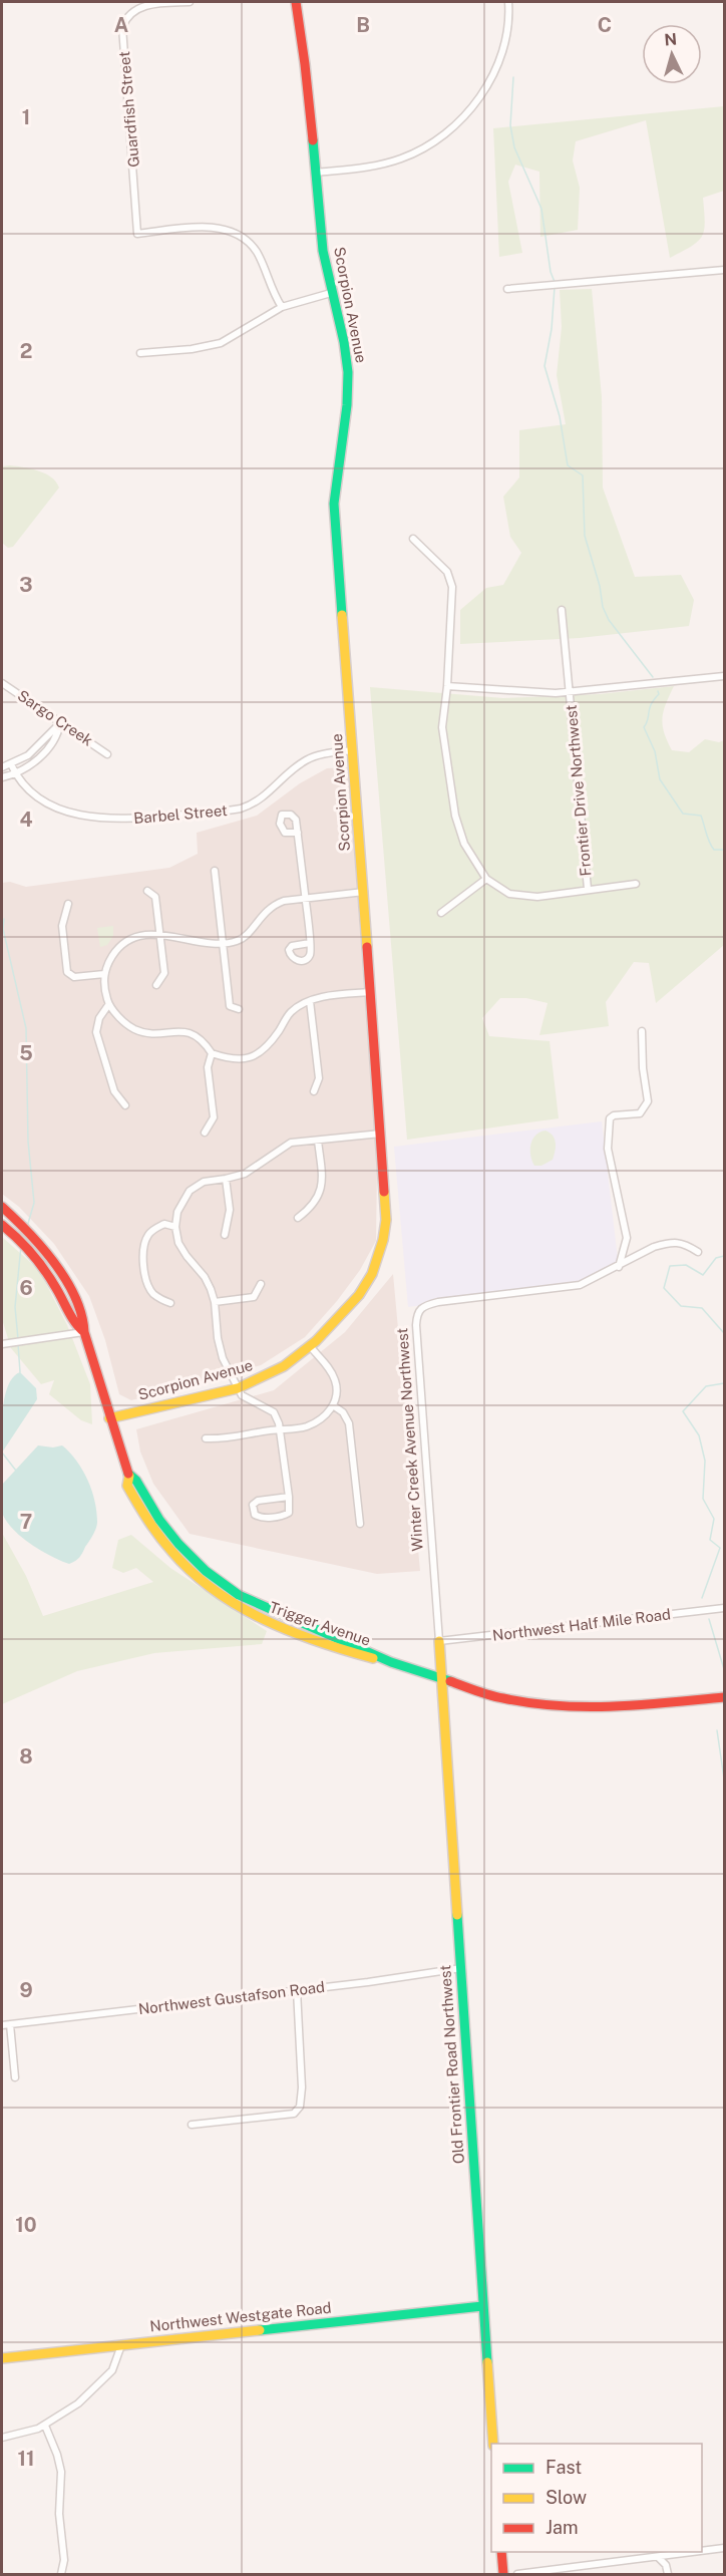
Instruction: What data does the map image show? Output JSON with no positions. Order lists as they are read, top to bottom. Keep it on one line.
{"streets":{"street":["Guardfish Street","Scorpion Avenue","Sargo Creek","Frontier Drive Northwest","Barbel Street","Winter Creek Avenue Northwest","Trigger Avenue","Northwest Half Mile Road","Northwest Gustafson Road","Old Frontier Road Northwest","Northwest Westgate Road"]},"crossings":[["Scorpion Avenue","Barbel Street"],["Scorpion Avenue","Trigger Avenue"],["Winter Creek Avenue Northwest","Trigger Avenue"],["Winter Creek Avenue Northwest","Northwest Half Mile Road"],["Winter Creek Avenue Northwest","Old Frontier Road Northwest"],["Trigger Avenue","Old Frontier Road Northwest"],["Northwest Gustafson Road","Old Frontier Road Northwest"],["Old Frontier Road Northwest","Northwest Westgate Road"]],"legend":["Fast","Slow","Jam"],"north":"top","grid":{"columns":["A","B","C"],"rows":["1","2","3","4","5","6","7","8","9","10","11"]}}
